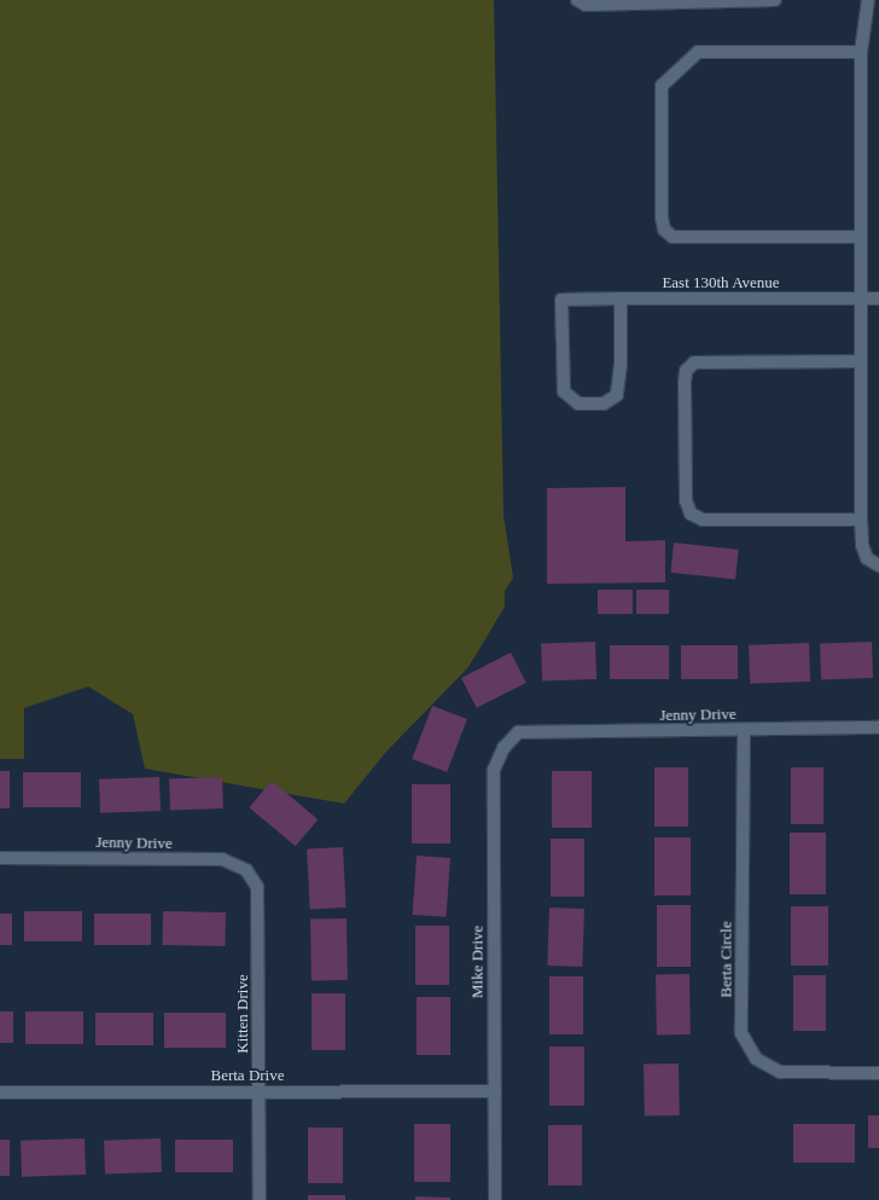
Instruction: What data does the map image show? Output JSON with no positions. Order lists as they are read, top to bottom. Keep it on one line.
{"streets":{"street":["East 130th Avenue","Jenny Drive","Berta Circle","Mike Drive","Kitten Drive","Berta Drive"]},"crossings":[["Jenny Drive","Berta Circle"],["Jenny Drive","Mike Drive"],["Jenny Drive","Kitten Drive"],["Mike Drive","Berta Drive"],["Kitten Drive","Berta Drive"]]}
